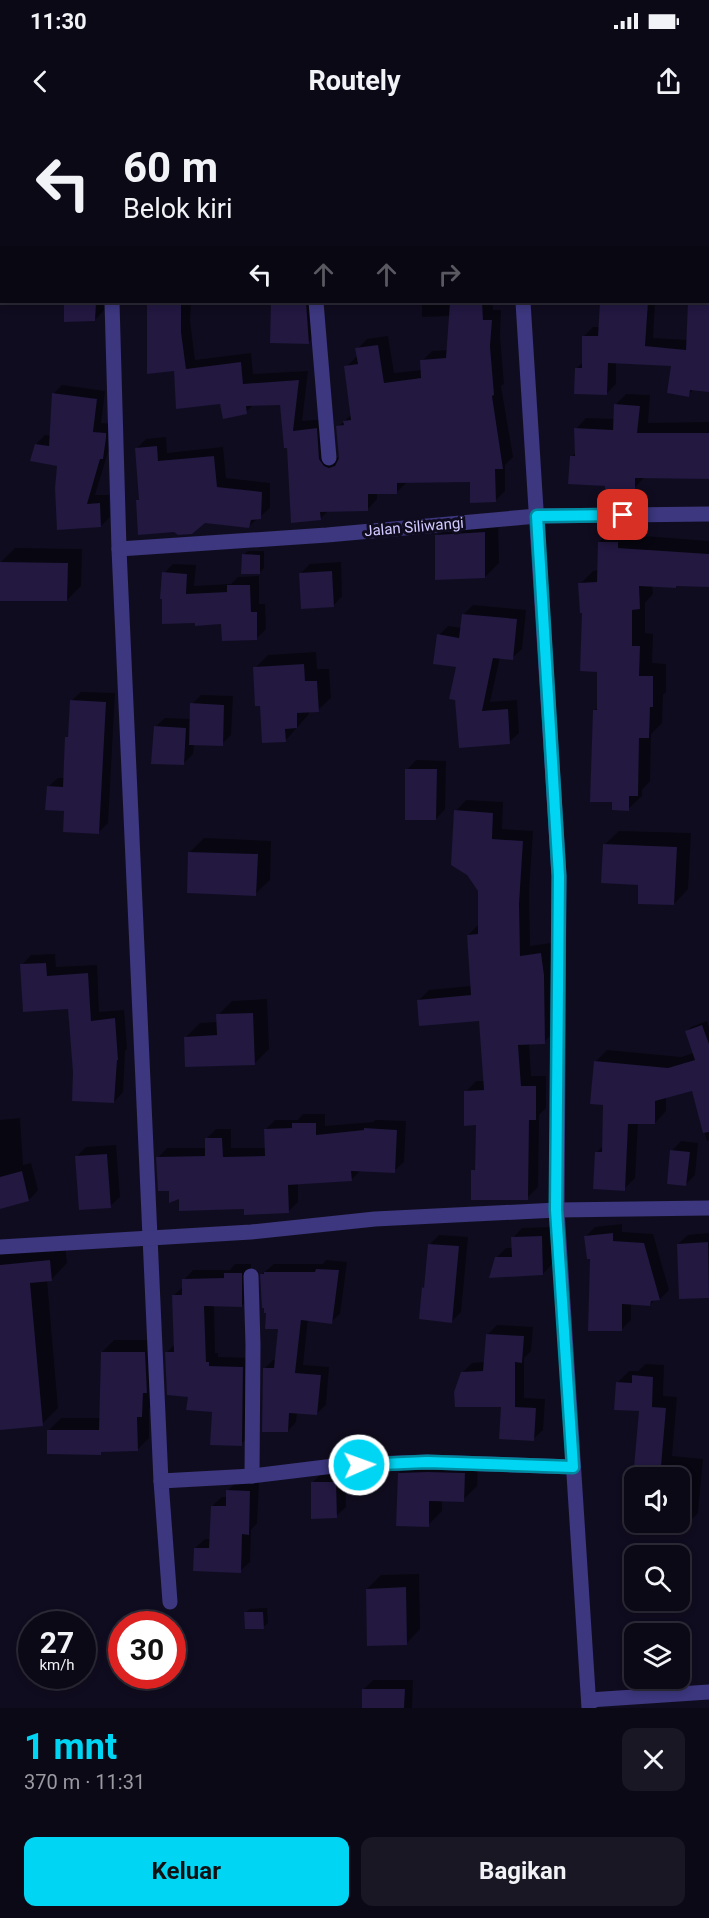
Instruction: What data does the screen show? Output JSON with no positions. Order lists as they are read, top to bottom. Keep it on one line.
{"streets":{"street":["Jalan Siliwangi"]},"page":{"status":"11:30","header":"Routely","turn":["60 m","Belok kiri"],"speed":"27 km/h","limit":"30","heading":["1 mnt","370 m · 11:31"],"buttons":["Keluar","Bagikan"]}}
